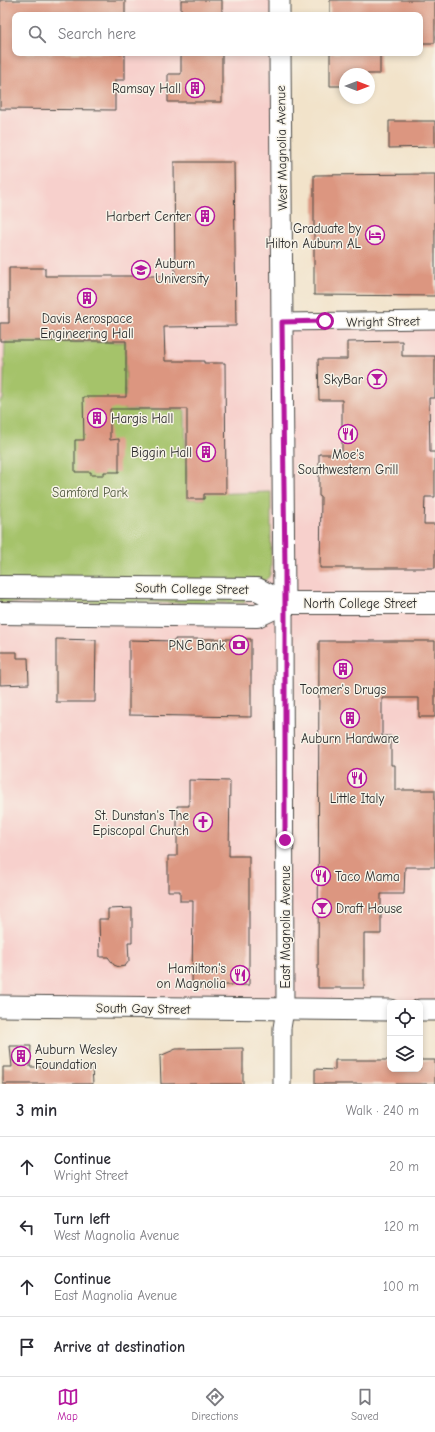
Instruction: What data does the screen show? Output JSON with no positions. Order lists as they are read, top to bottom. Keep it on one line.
{"streets":{"main road":["South College Street","North College Street"],"street":["West Magnolia Avenue","Wright Street","East Magnolia Avenue","South Gay Street"]},"crossings":[["West Magnolia Avenue","Wright Street"],["West Magnolia Avenue","South College Street"],["West Magnolia Avenue","North College Street"],["West Magnolia Avenue","East Magnolia Avenue"],["South College Street","North College Street"],["South College Street","East Magnolia Avenue"],["North College Street","East Magnolia Avenue"],["East Magnolia Avenue","South Gay Street"]],"parks":["Samford Park"],"places":{"building":["Ramsay Hall","Harbert Center","Davis Aerospace Engineering Hall","Hargis Hall","Biggin Hall","Toomer's Drugs","Auburn Hardware","Auburn Wesley Foundation"],"hotel":["Graduate by Hilton Auburn AL"],"school or university":["Auburn University"],"bar":["SkyBar","Draft House"],"restaurant":["Moe's Southwestern Grill","Little Italy","Taco Mama","Hamilton's on Magnolia"],"bank":["PNC Bank"],"church":["St. Dunstan's The Episcopal Church"]},"north":"right","page":{"search":"Search here","heading":["3 min","Walk · 240 m"],"list":[["Continue","Wright Street","20 m"],["Turn left","West Magnolia Avenue","120 m"],["Continue","East Magnolia Avenue","100 m"],"Arrive at destination"],"nav":["Map","Directions","Saved"]}}
